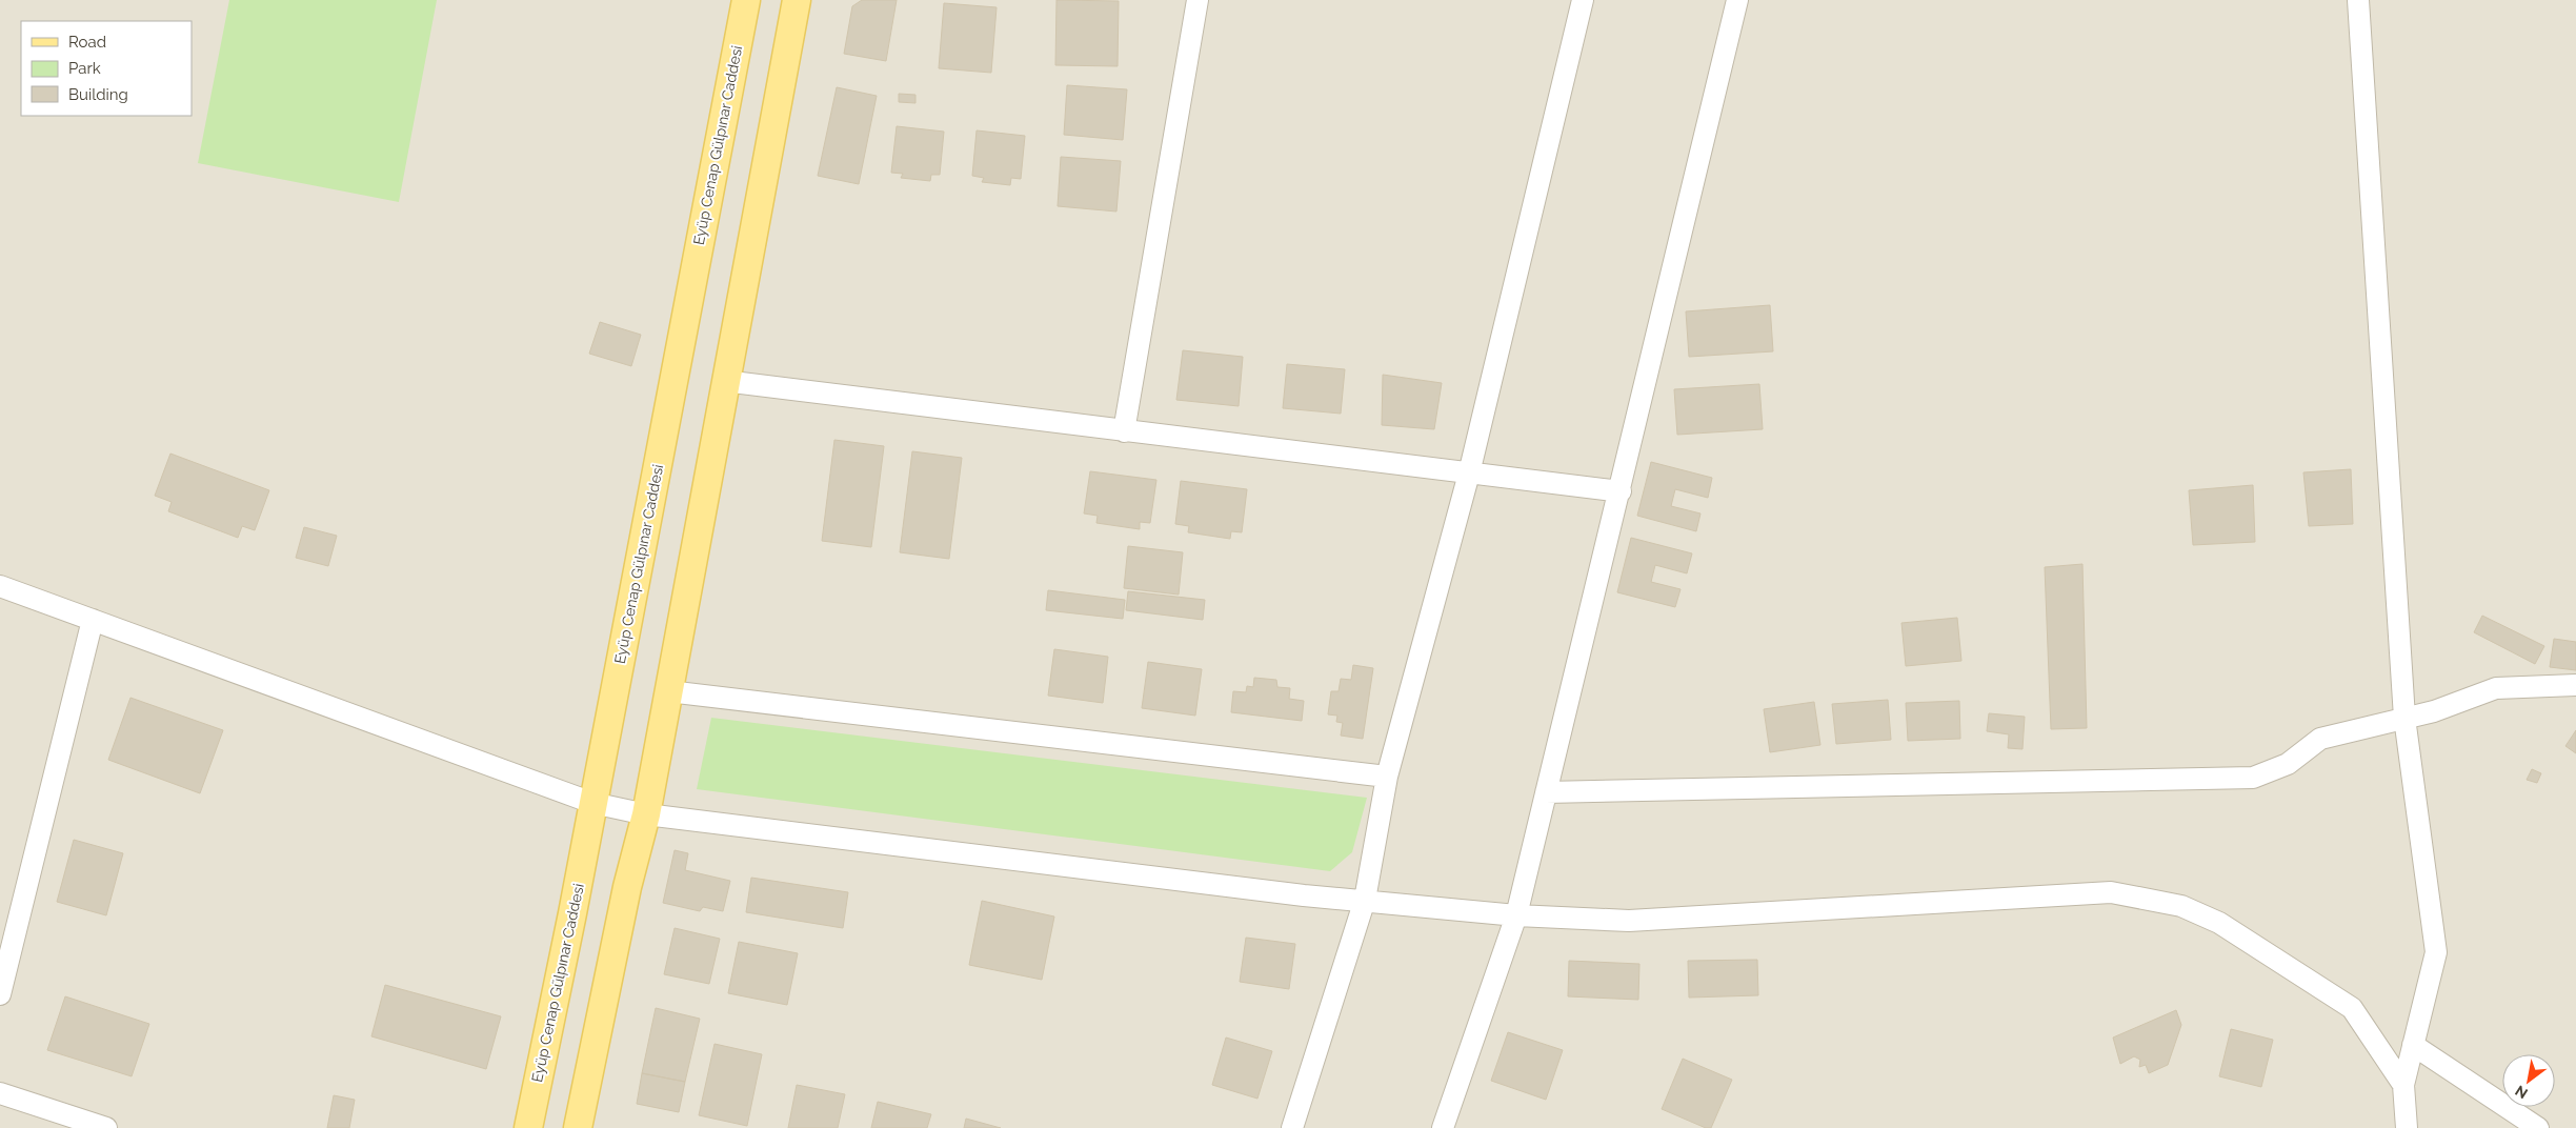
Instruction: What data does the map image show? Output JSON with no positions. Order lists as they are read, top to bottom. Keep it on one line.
{"streets":{"main road":["Eyüp Cenap Gülpınar Caddesi"]},"legend":["Road","Park","Building"],"north":"bottom left"}
